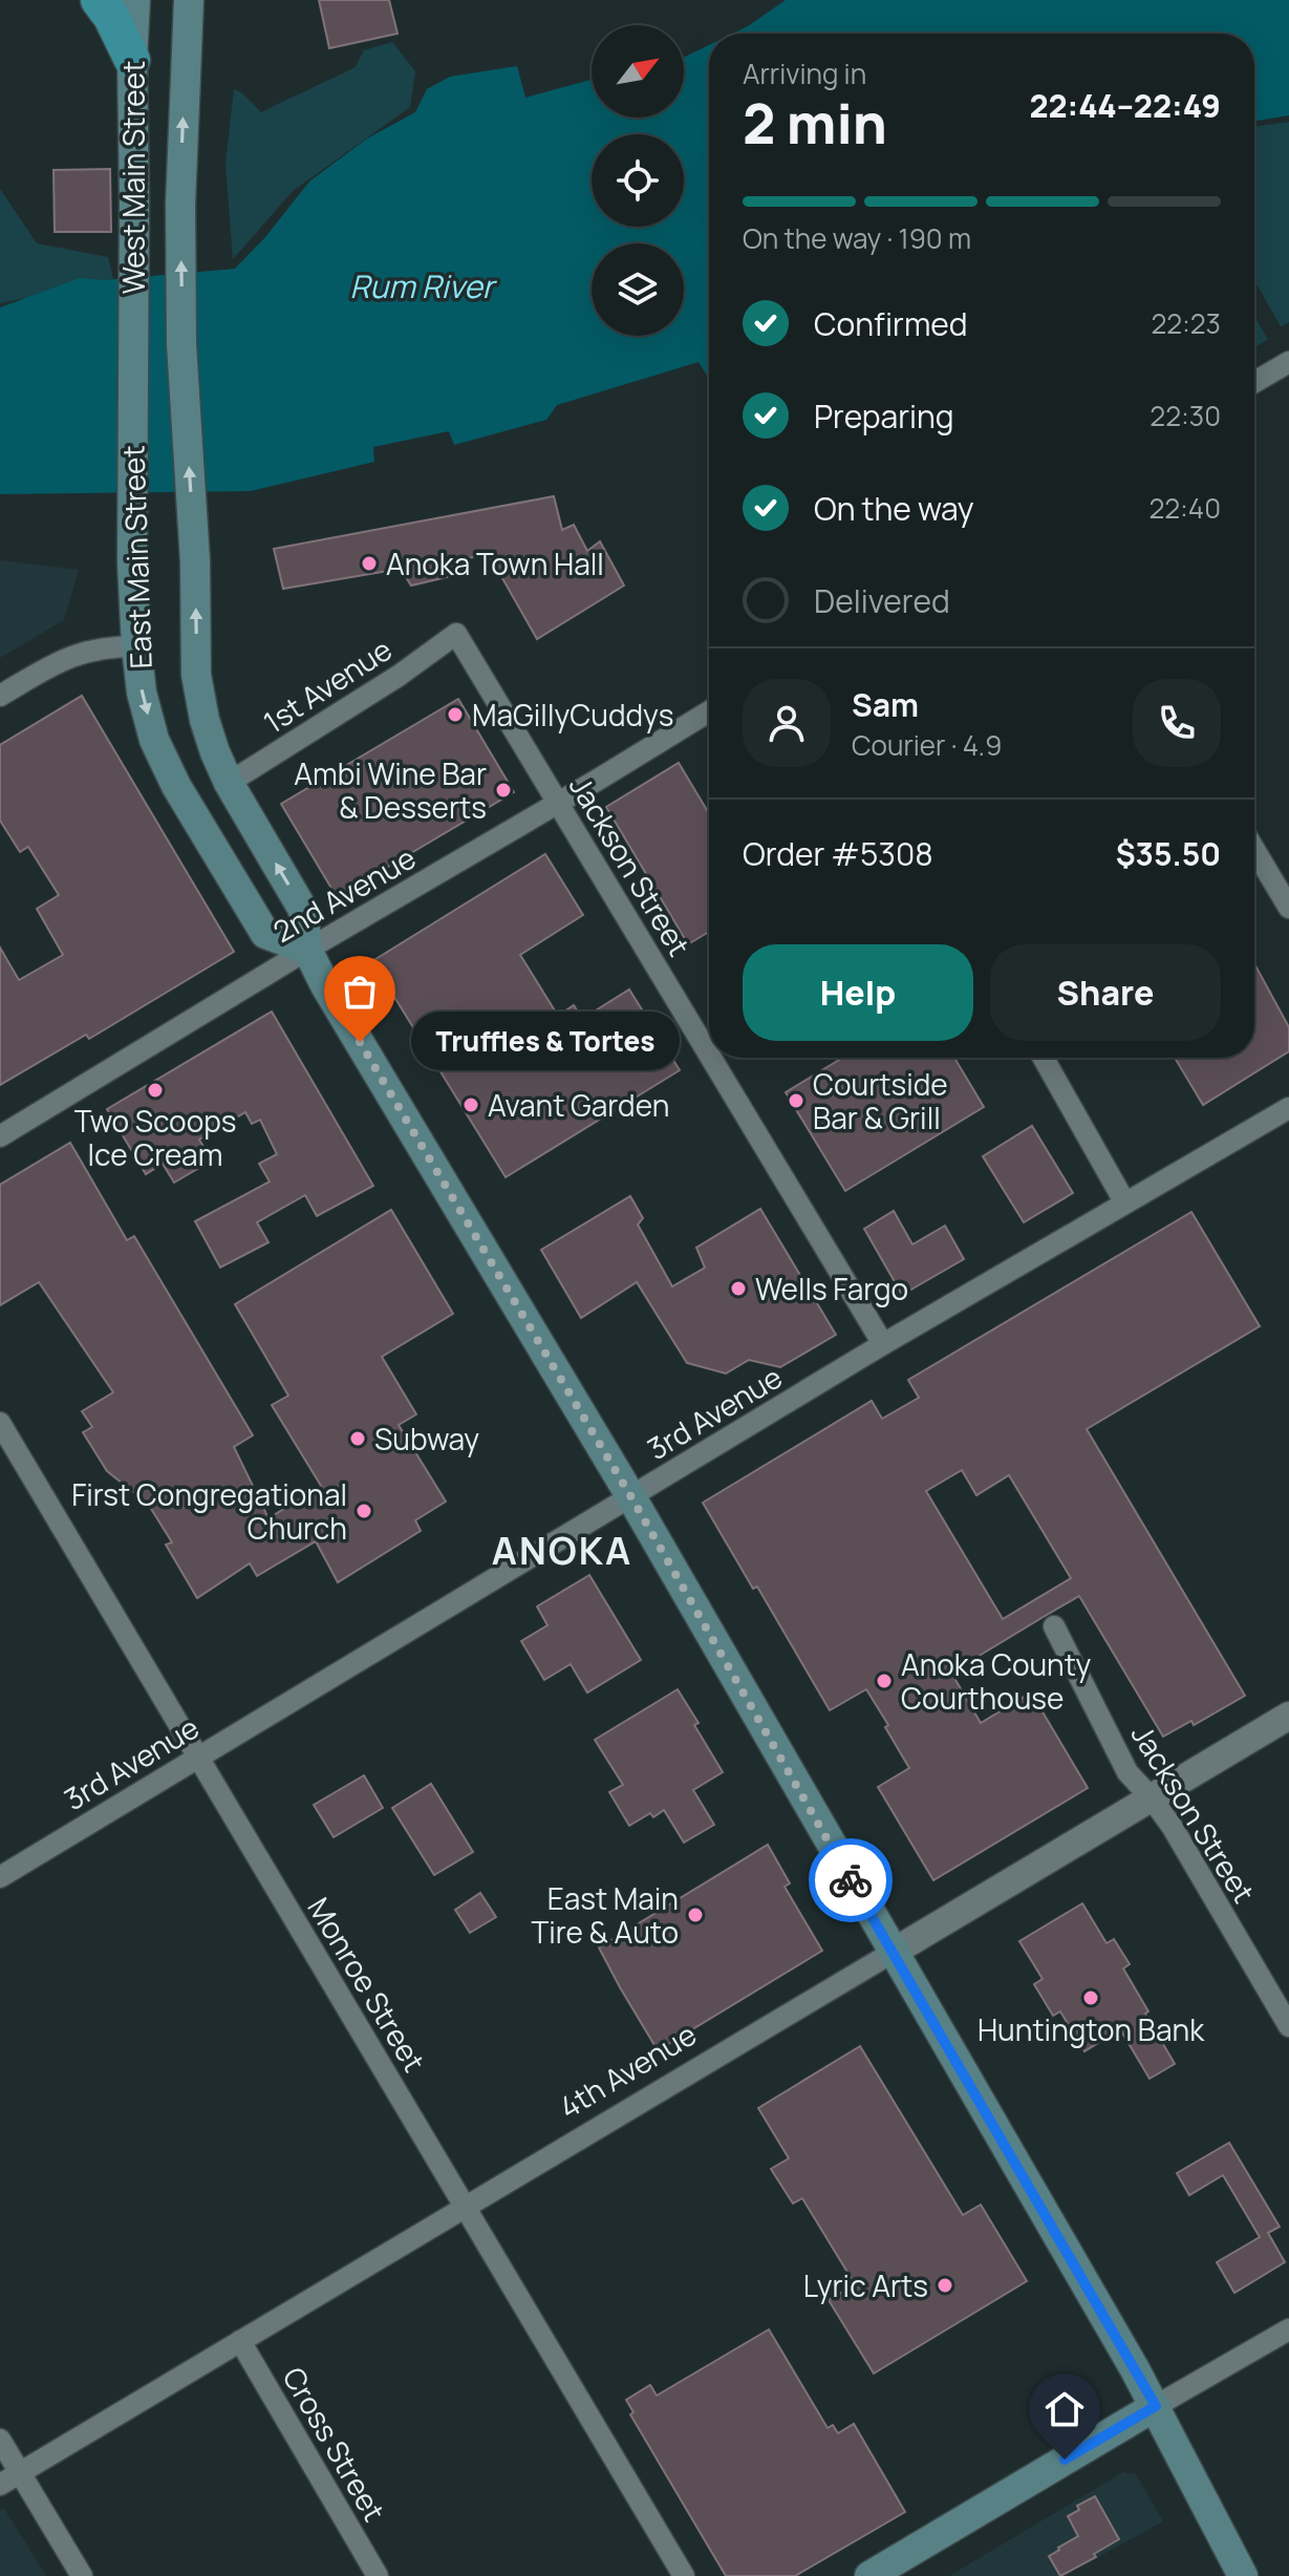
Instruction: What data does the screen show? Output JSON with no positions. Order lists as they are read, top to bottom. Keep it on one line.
{"streets":{"main road":["West Main Street","East Main Street"],"street":["1st Avenue","Jackson Street","2nd Avenue","3rd Avenue","Monroe Street","4th Avenue","Cross Street"]},"crossings":[["West Main Street","East Main Street"],["East Main Street","1st Avenue"],["East Main Street","2nd Avenue"],["East Main Street","3rd Avenue"],["East Main Street","4th Avenue"],["1st Avenue","Jackson Street"],["Jackson Street","2nd Avenue"],["Jackson Street","3rd Avenue"],["Jackson Street","4th Avenue"],["3rd Avenue","Monroe Street"],["Monroe Street","4th Avenue"],["4th Avenue","Cross Street"]],"districts":["ANOKA"],"water":["Rum River"],"places":["Anoka Town Hall","MaGillyCuddys","Ambi Wine Bar & Desserts","Truffles & Tortes","Two Scoops Ice Cream","Courtside Bar & Grill","Avant Garden","Wells Fargo","Subway","First Congregational Church","Anoka County Courthouse","East Main Tire & Auto","Huntington Bank","Lyric Arts"],"north":"top right","page":{"heading":["2 min","Arriving in","22:44–22:49"],"panel":["Sam","Courier · 4.9","Order #5308","$35.50"],"bar":"On the way · 190 m","list":[["Confirmed","22:23"],["Preparing","22:30"],["On the way","22:40"],"Delivered"],"buttons":["Help","Share"],"bubble":"Truffles & Tortes"}}
